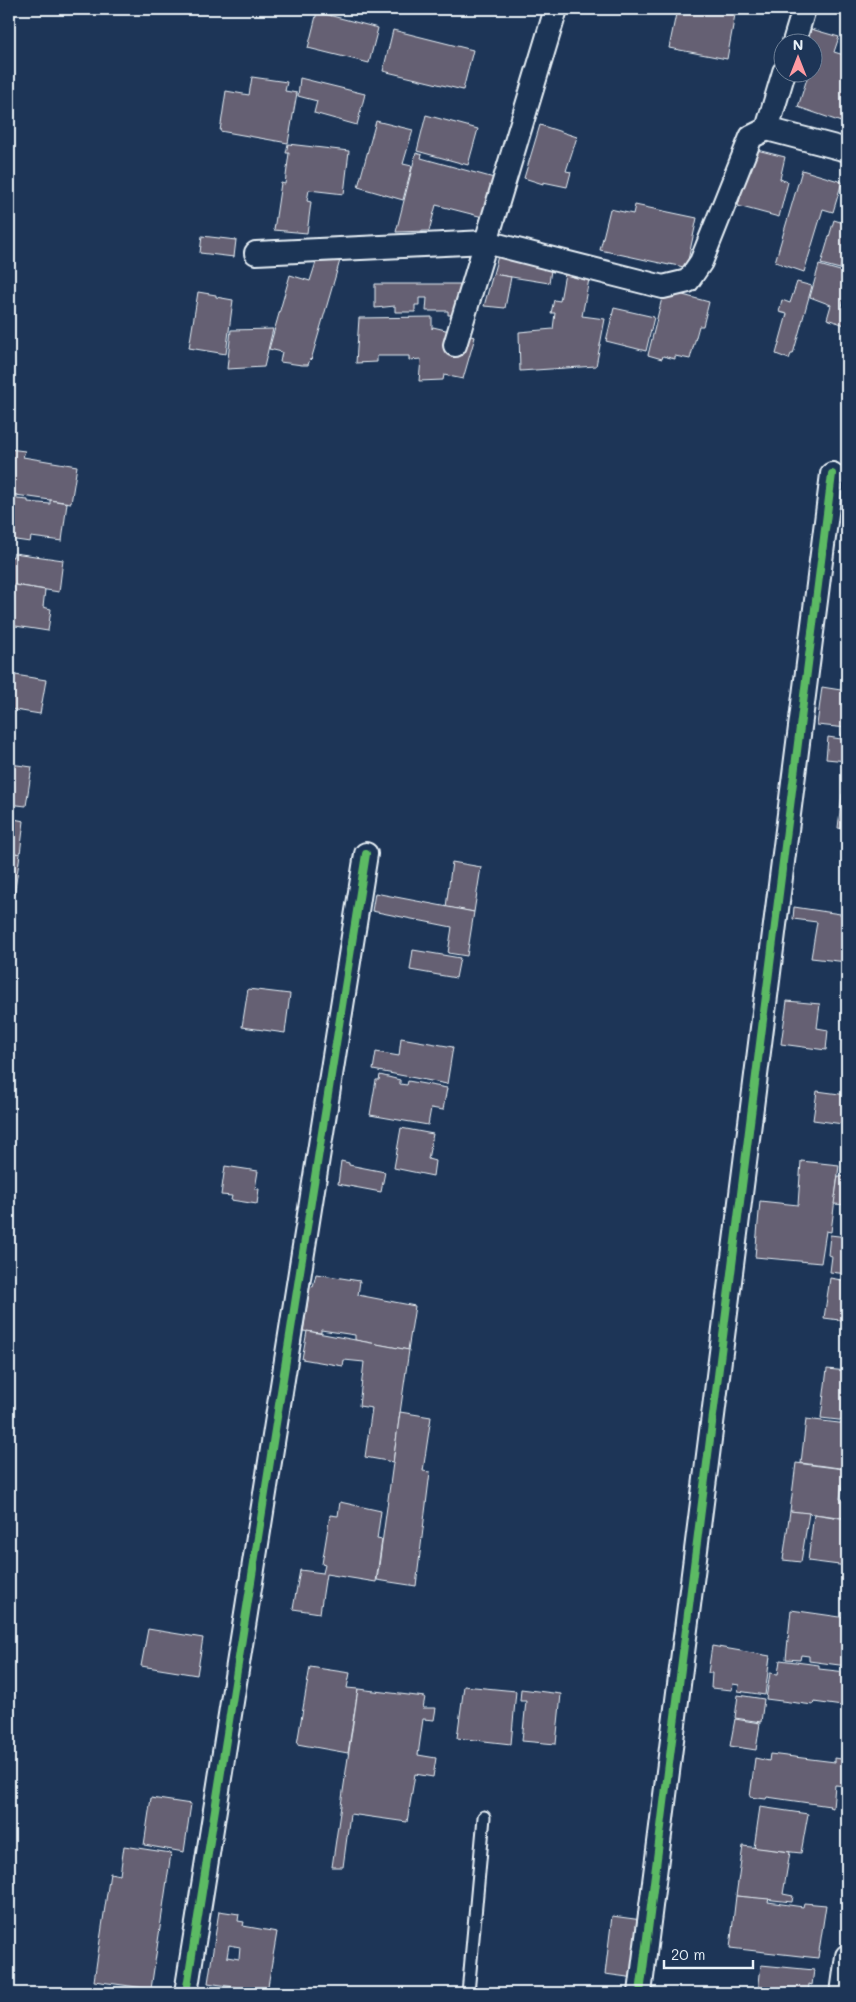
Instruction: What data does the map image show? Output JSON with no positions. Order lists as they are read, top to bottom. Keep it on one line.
{"scale_bar":"20 m","north":"top"}
